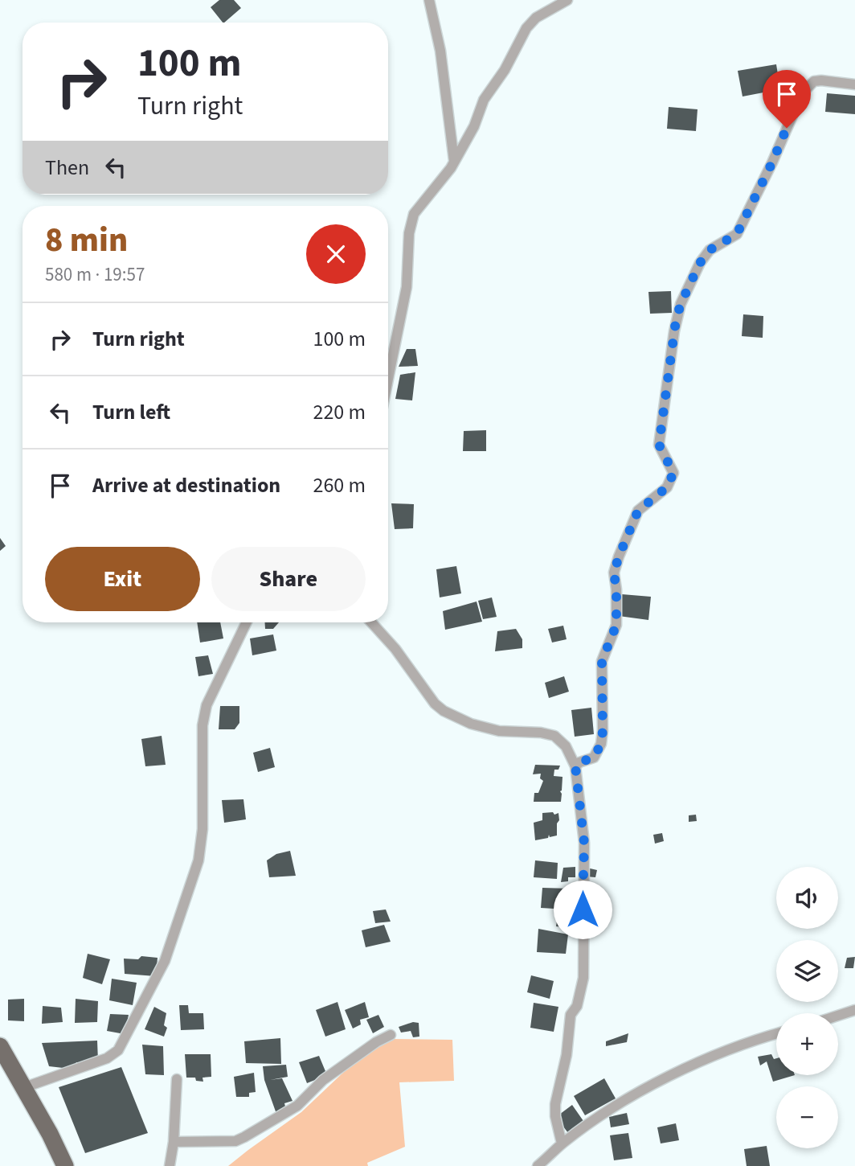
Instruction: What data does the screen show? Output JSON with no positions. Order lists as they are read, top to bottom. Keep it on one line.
{"page":{"turn":["100 m","Turn right"],"then":"Then","heading":["8 min","580 m · 19:57"],"list":[{"name":"Turn right","value":"100 m"},{"name":"Turn left","value":"220 m"},{"name":"Arrive at destination","value":"260 m"}],"buttons":["Exit","Share"],"map_buttons":["+","−"]}}
